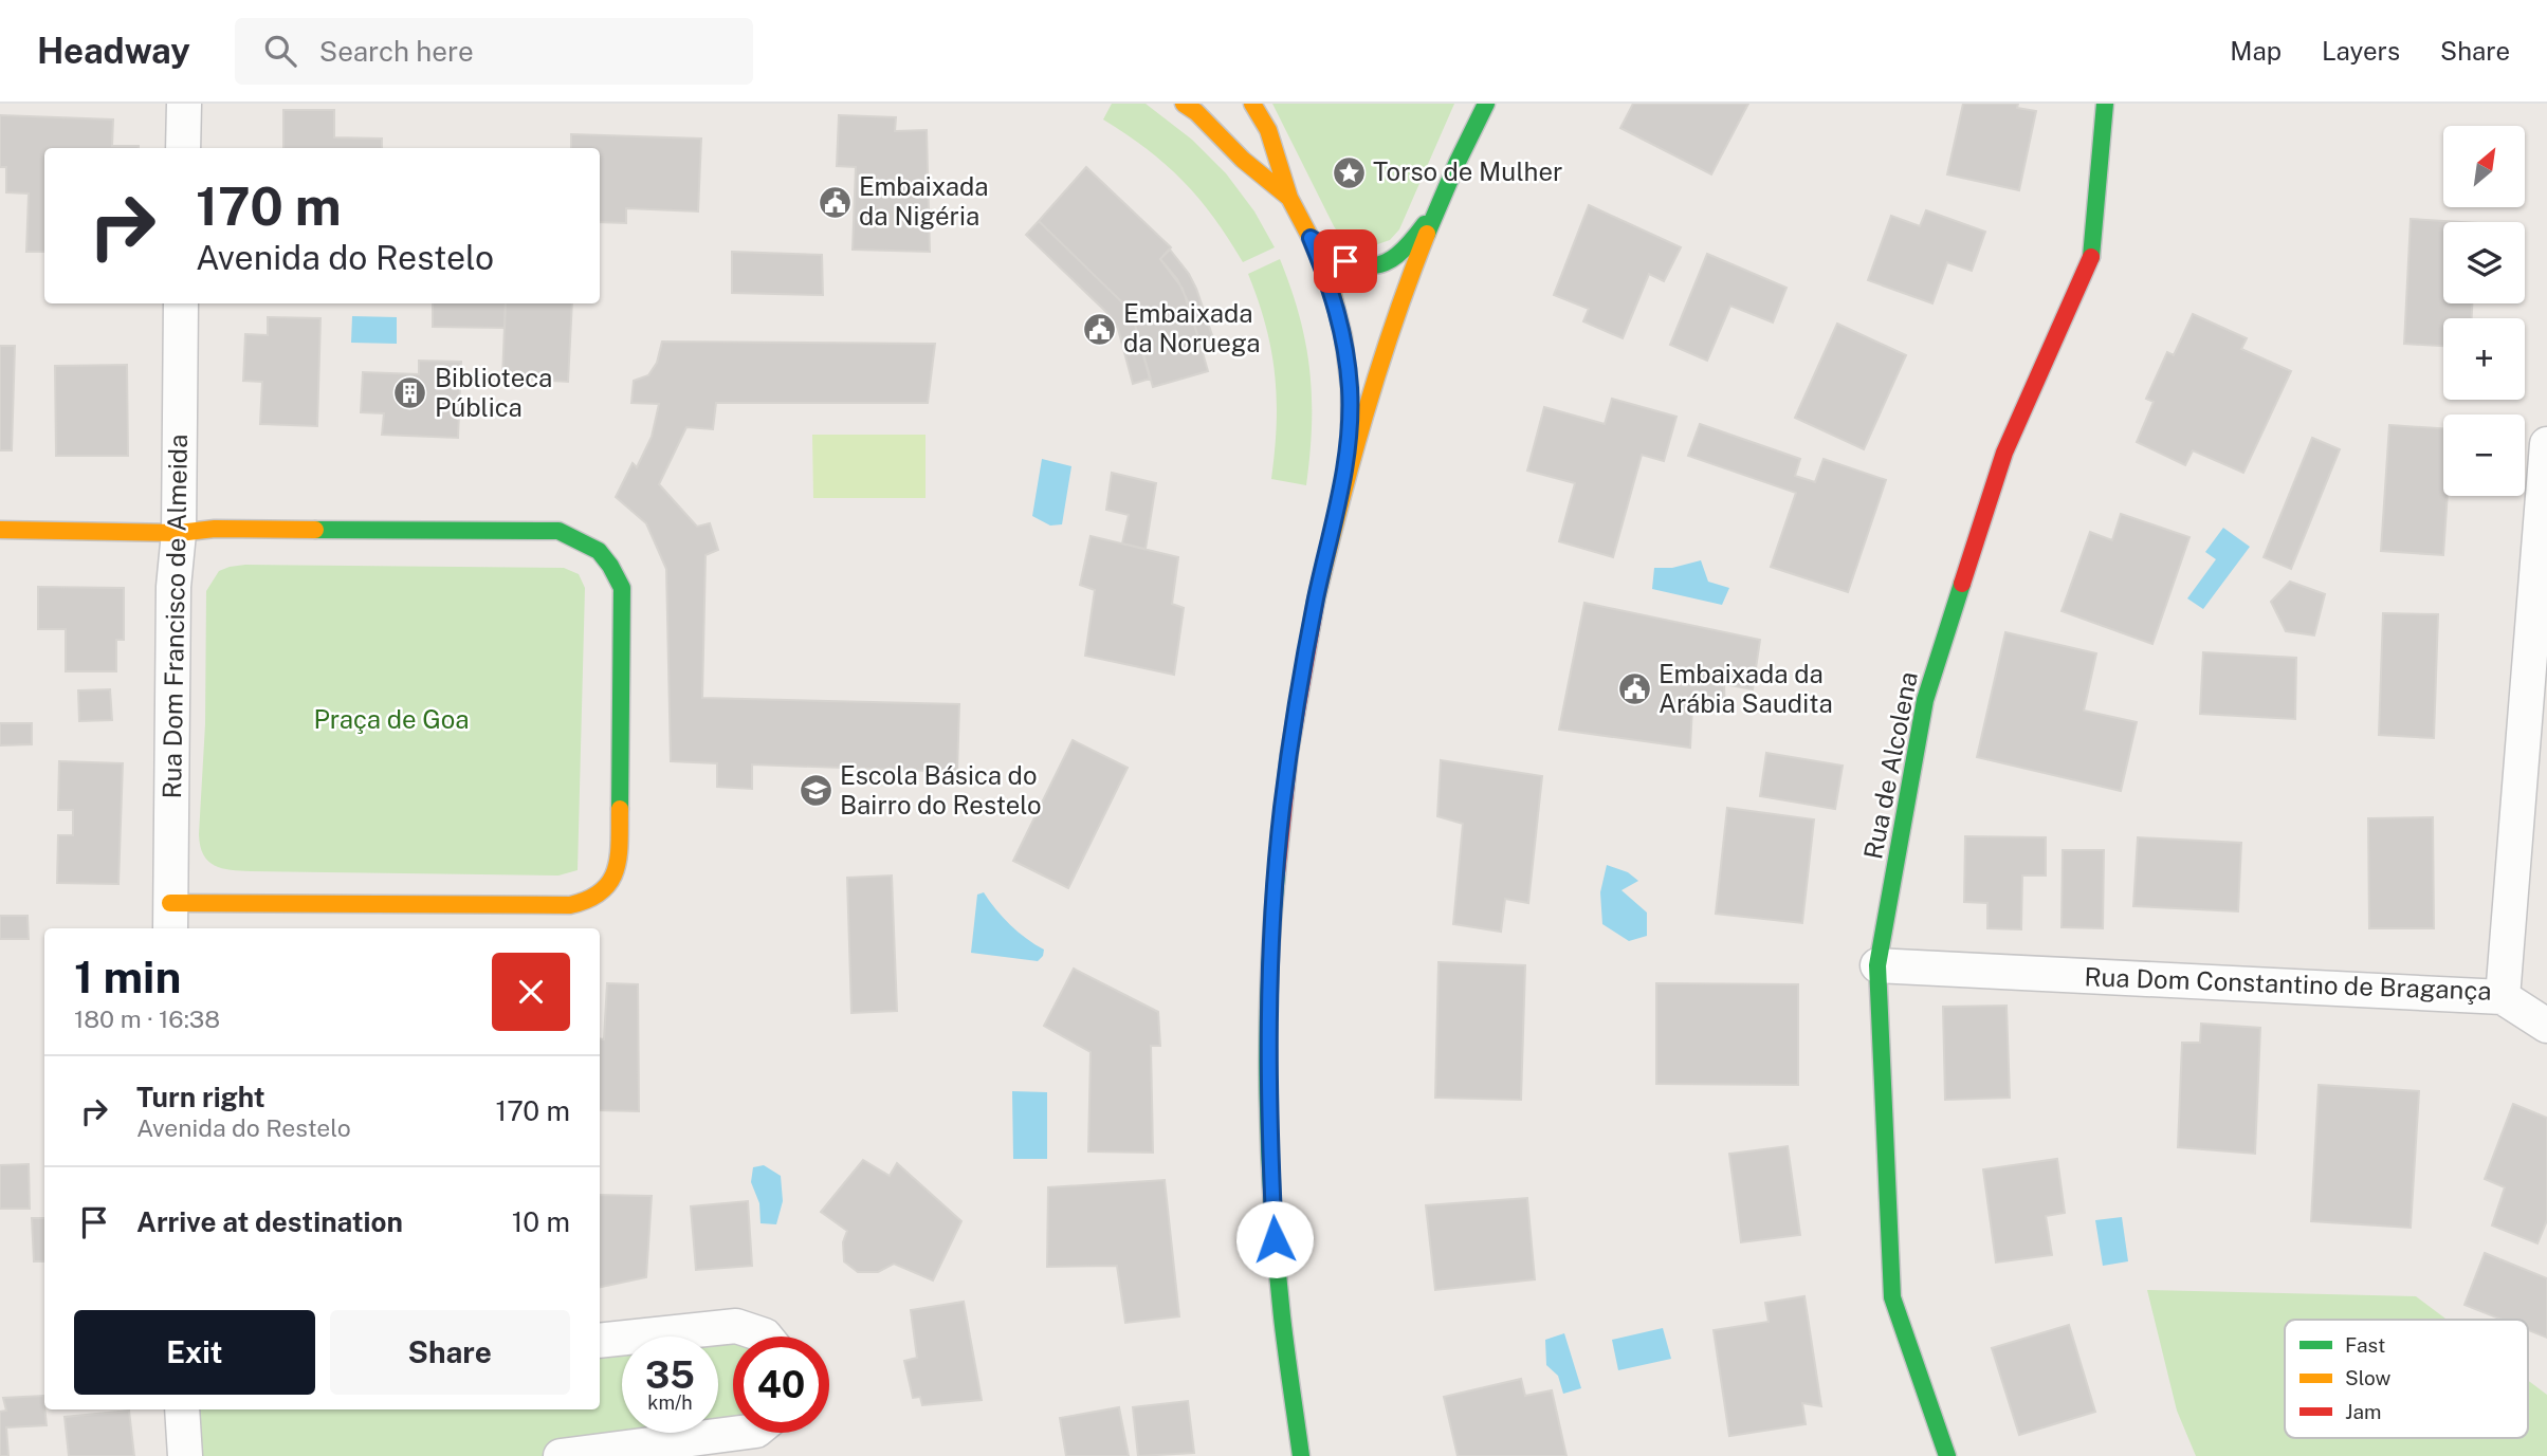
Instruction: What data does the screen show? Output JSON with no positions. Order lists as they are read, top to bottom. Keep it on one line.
{"streets":{"street":["Rua Dom Francisco de Almeida","Rua de Alcolena","Rua Dom Constantino de Bragança"]},"crossings":[["Rua de Alcolena","Rua Dom Constantino de Bragança"]],"parks":["Praça de Goa"],"places":{"place":["Torso de Mulher"],"public building":["Embaixada da Nigéria","Embaixada da Noruega","Embaixada da Arábia Saudita"],"building":["Biblioteca Pública"],"school or university":["Escola Básica do Bairro do Restelo"]},"legend":["Fast","Slow","Jam"],"north":"top right","page":{"header":"Headway","search":"Search here","nav":["Map","Layers","Share"],"map_buttons":["+","−"],"turn":["170 m","Avenida do Restelo"],"heading":["1 min","180 m · 16:38"],"list":[{"name":"Turn right","note":"Avenida do Restelo","value":"170 m"},{"name":"Arrive at destination","value":"10 m"}],"buttons":["Exit","Share"],"speed":"35 km/h","limit":"40"}}
